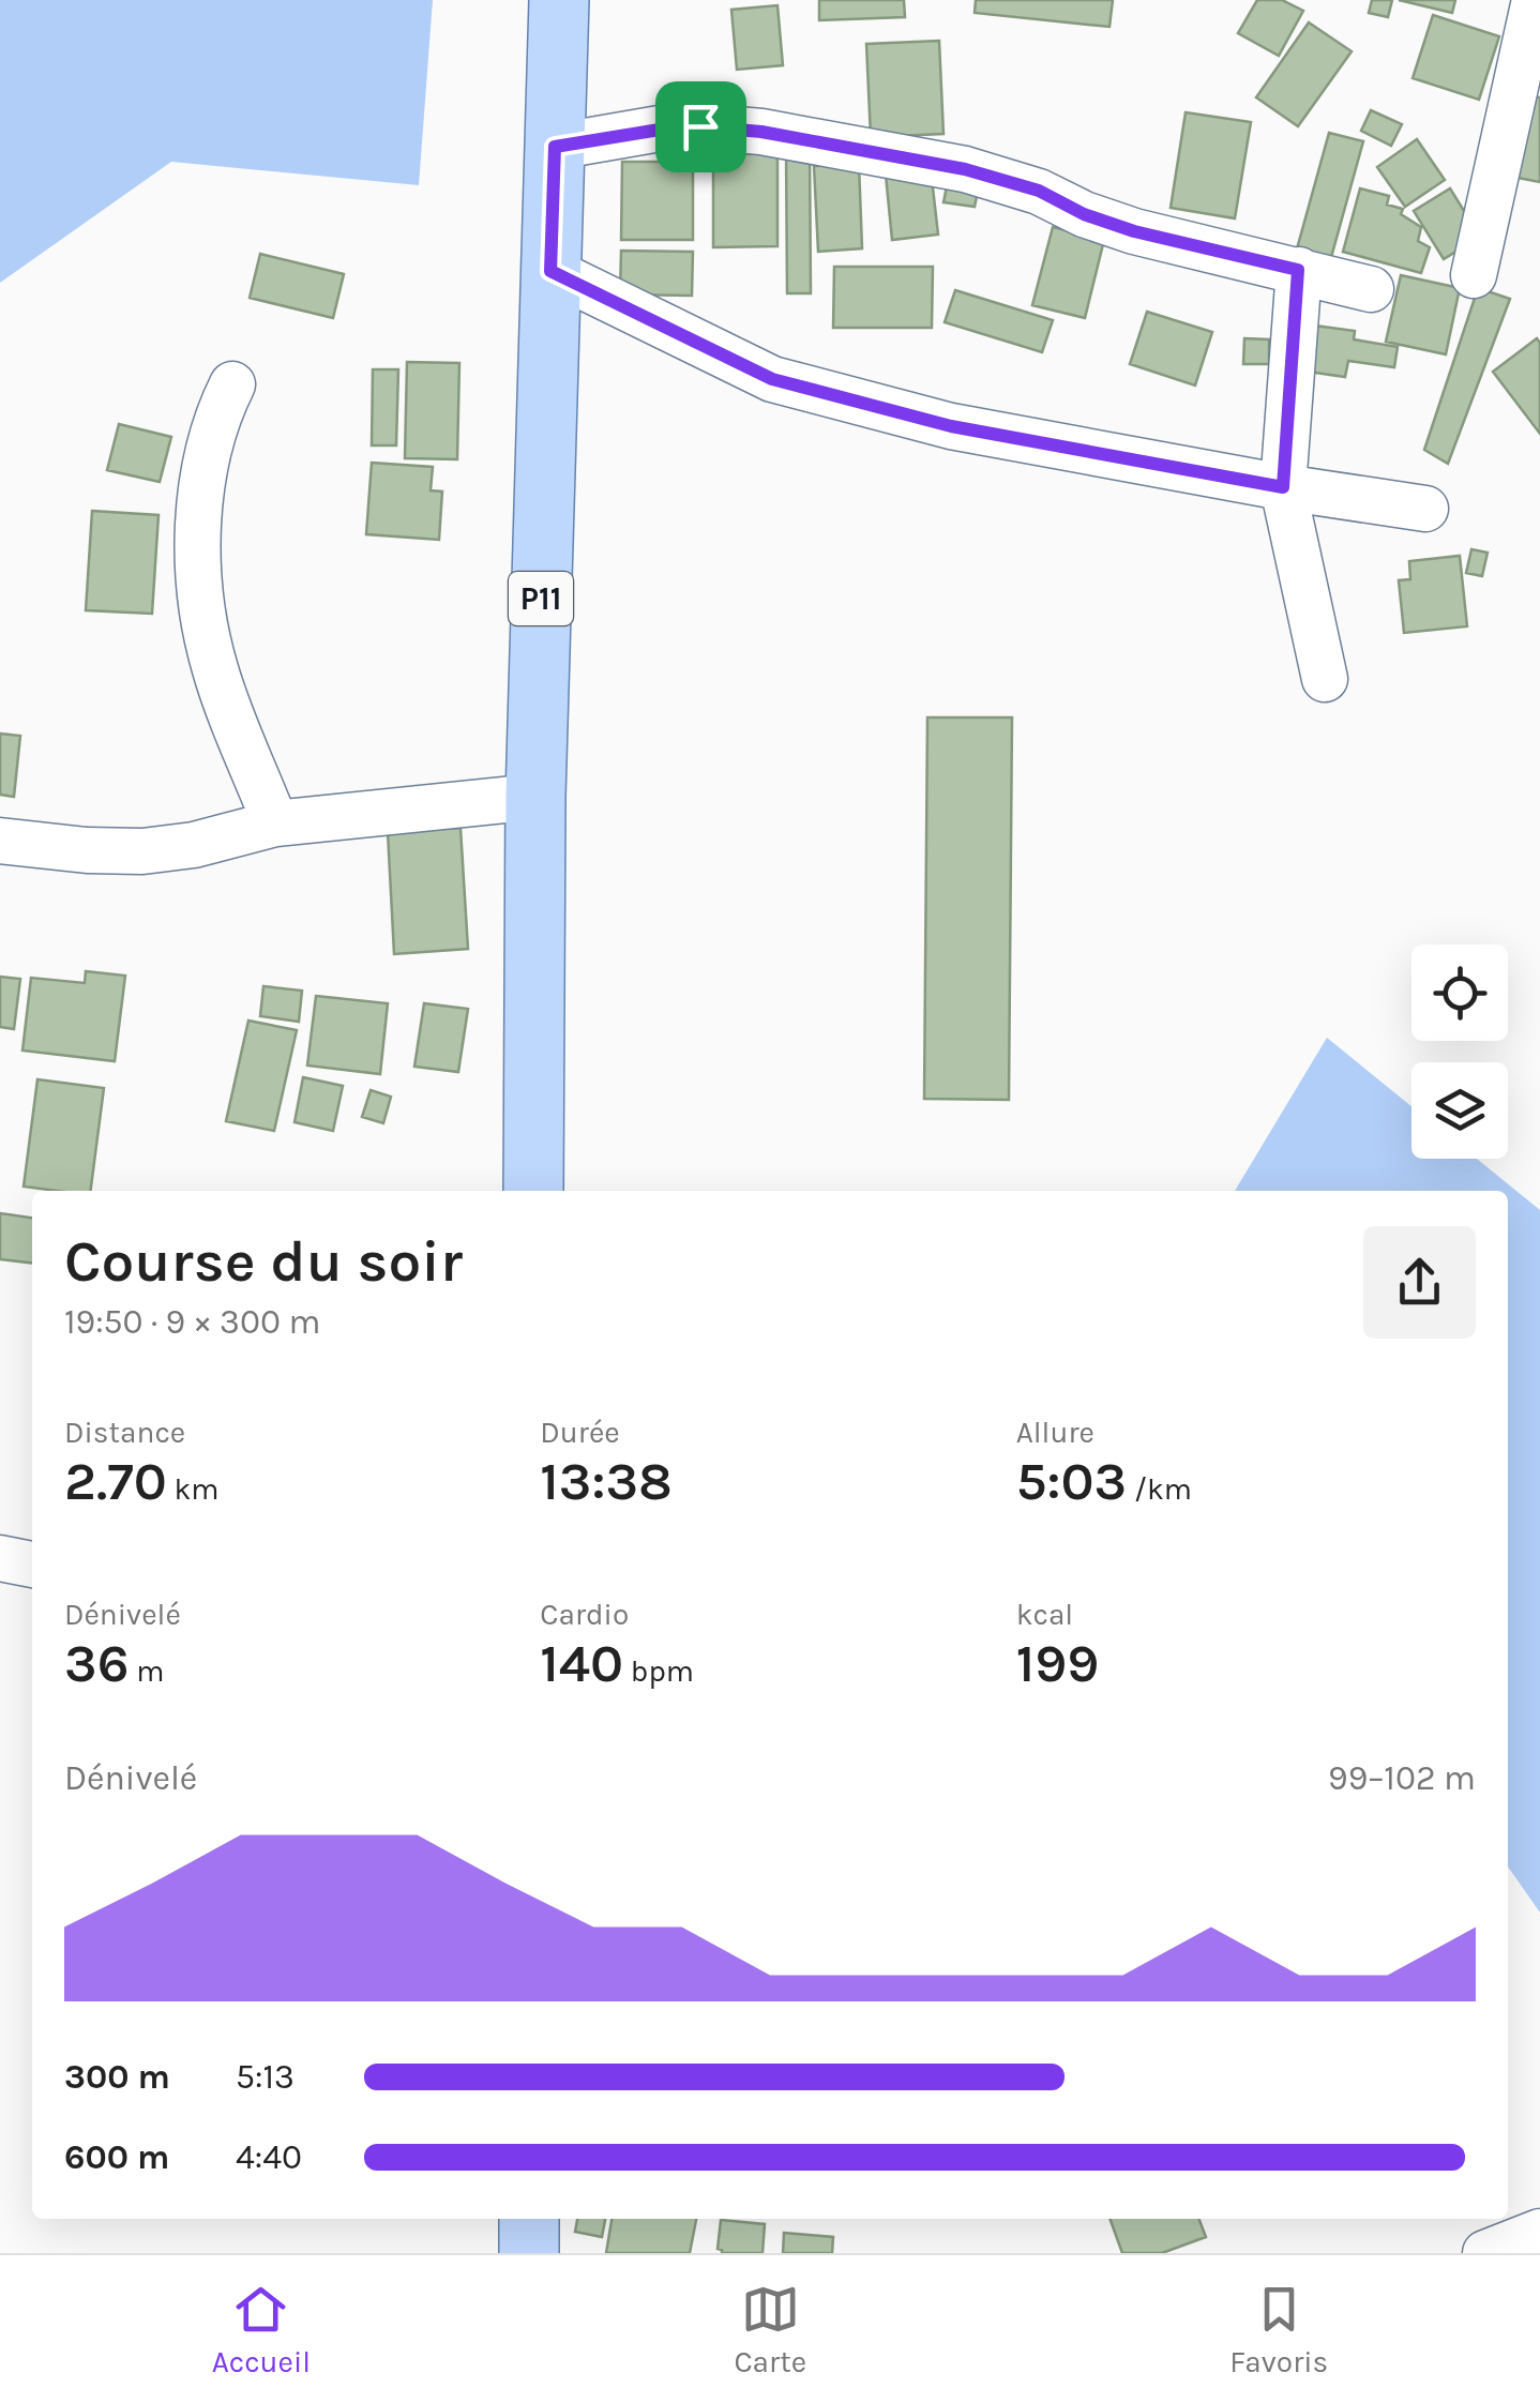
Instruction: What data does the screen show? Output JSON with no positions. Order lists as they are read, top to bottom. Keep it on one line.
{"streets":{"main road":["P11"]},"page":{"heading":["Course du soir","19:50 · 9 × 300 m"],"stats":[["Distance","2.70 km"],["Durée","13:38"],["Allure","5:03 /km"],["Dénivelé","36 m"],["Cardio","140 bpm"],["kcal","199"]],"chart":["Dénivelé","99–102 m"],"list":[{"name":"300 m","note":"5:13"},{"name":"600 m","note":"4:40"}],"tabs":["Accueil","Carte","Favoris"]}}
